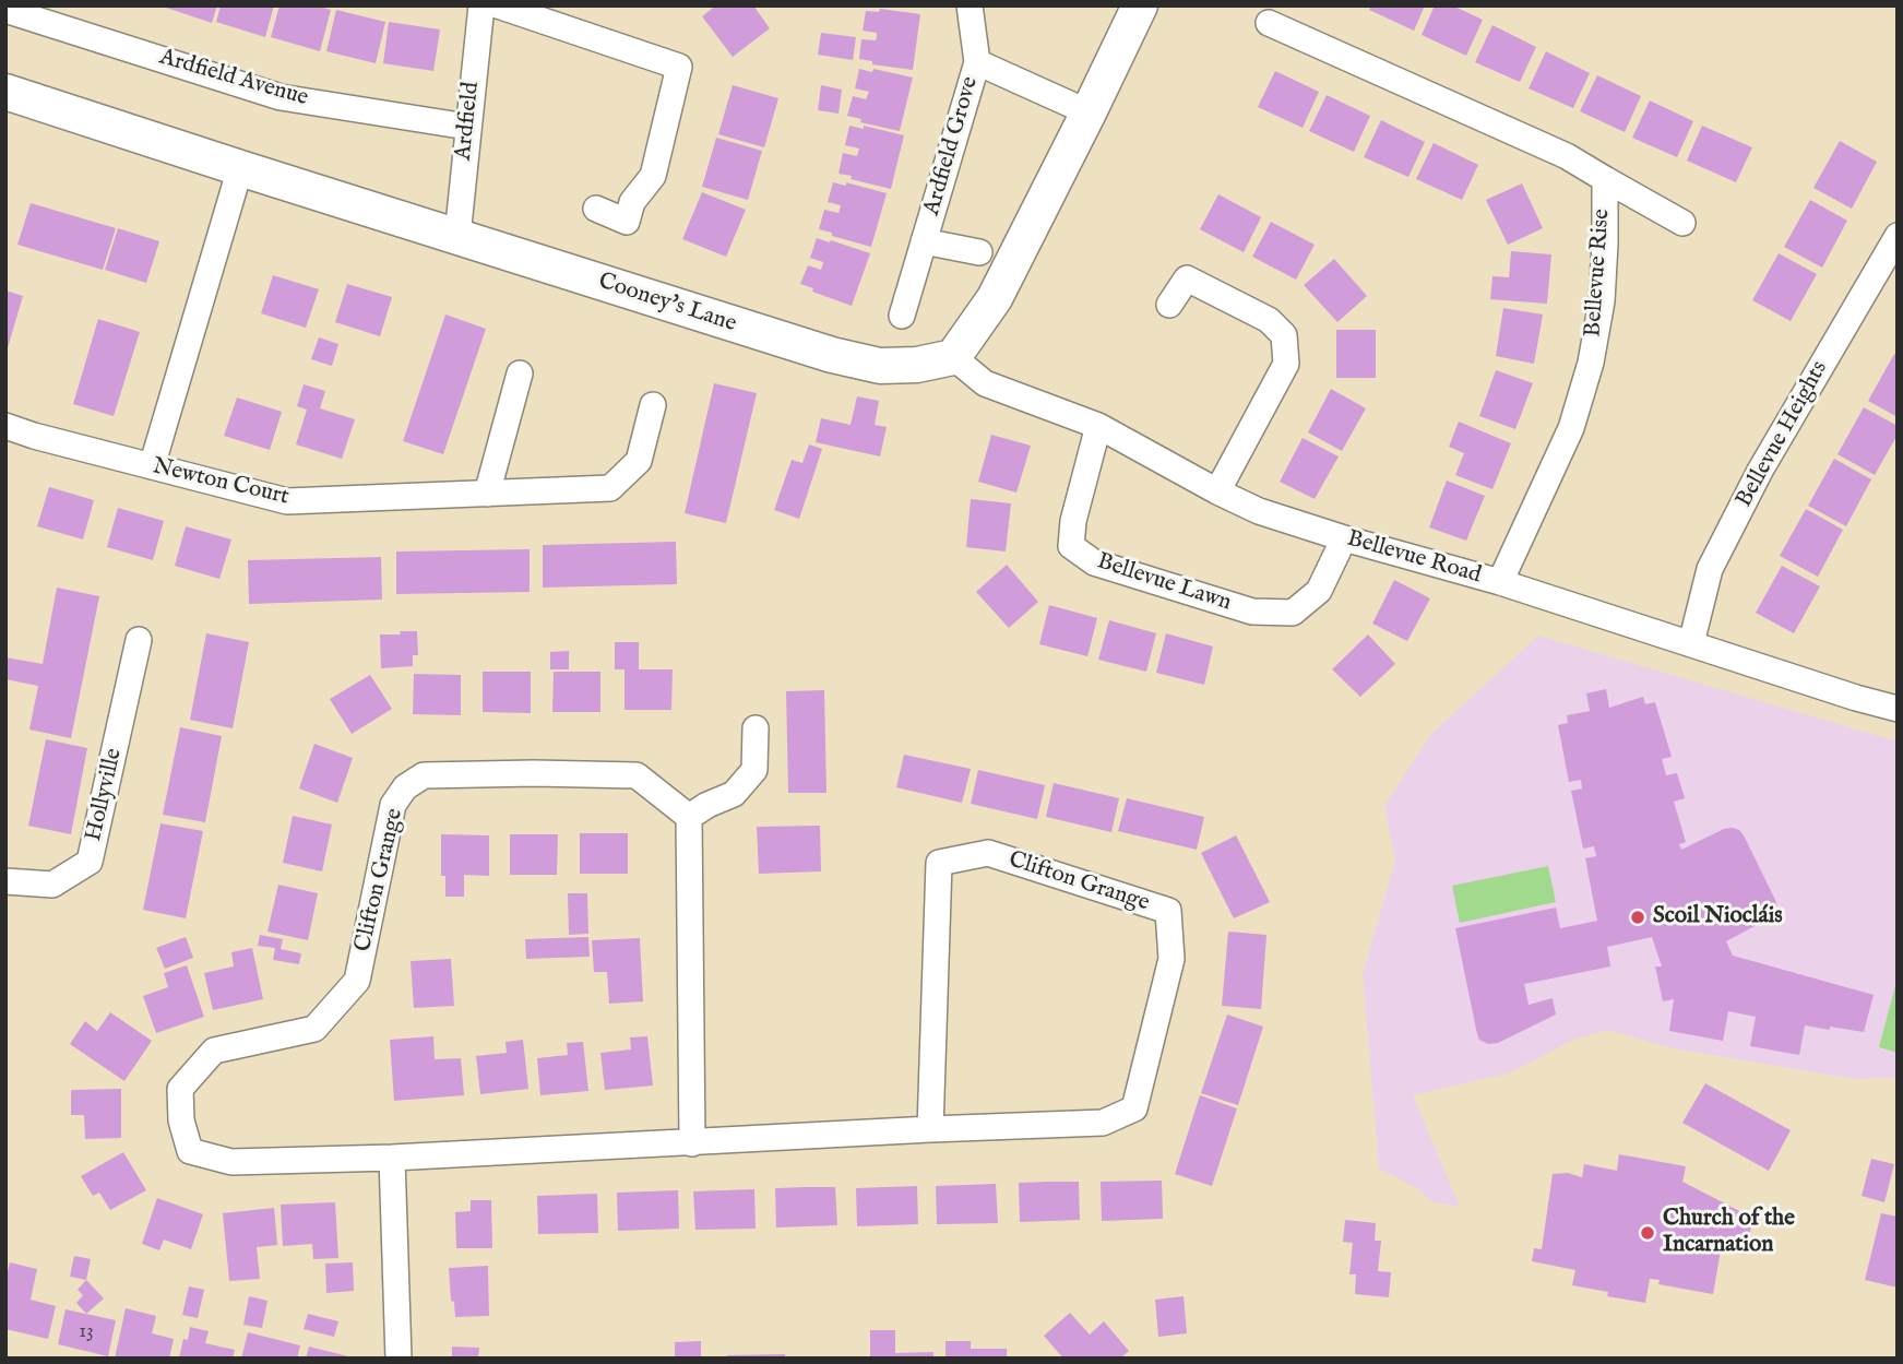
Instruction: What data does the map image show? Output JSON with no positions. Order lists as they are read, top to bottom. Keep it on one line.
{"streets":{"street":["Ardfield Avenue","Ardfield","Ardfield Grove","Bellevue Rise","Cooney's Lane","Bellevue Heights","Newton Court","Bellevue Road","Bellevue Lawn","Hollyville","Clifton Grange"]},"crossings":[["Ardfield Avenue","Ardfield"],["Ardfield","Cooney's Lane"],["Bellevue Rise","Bellevue Road"],["Cooney's Lane","Bellevue Road"],["Bellevue Heights","Bellevue Road"],["Bellevue Road","Bellevue Lawn"]],"places":["Scoil Niocláis","Church of the Incarnation"],"house_numbers":["13"]}
